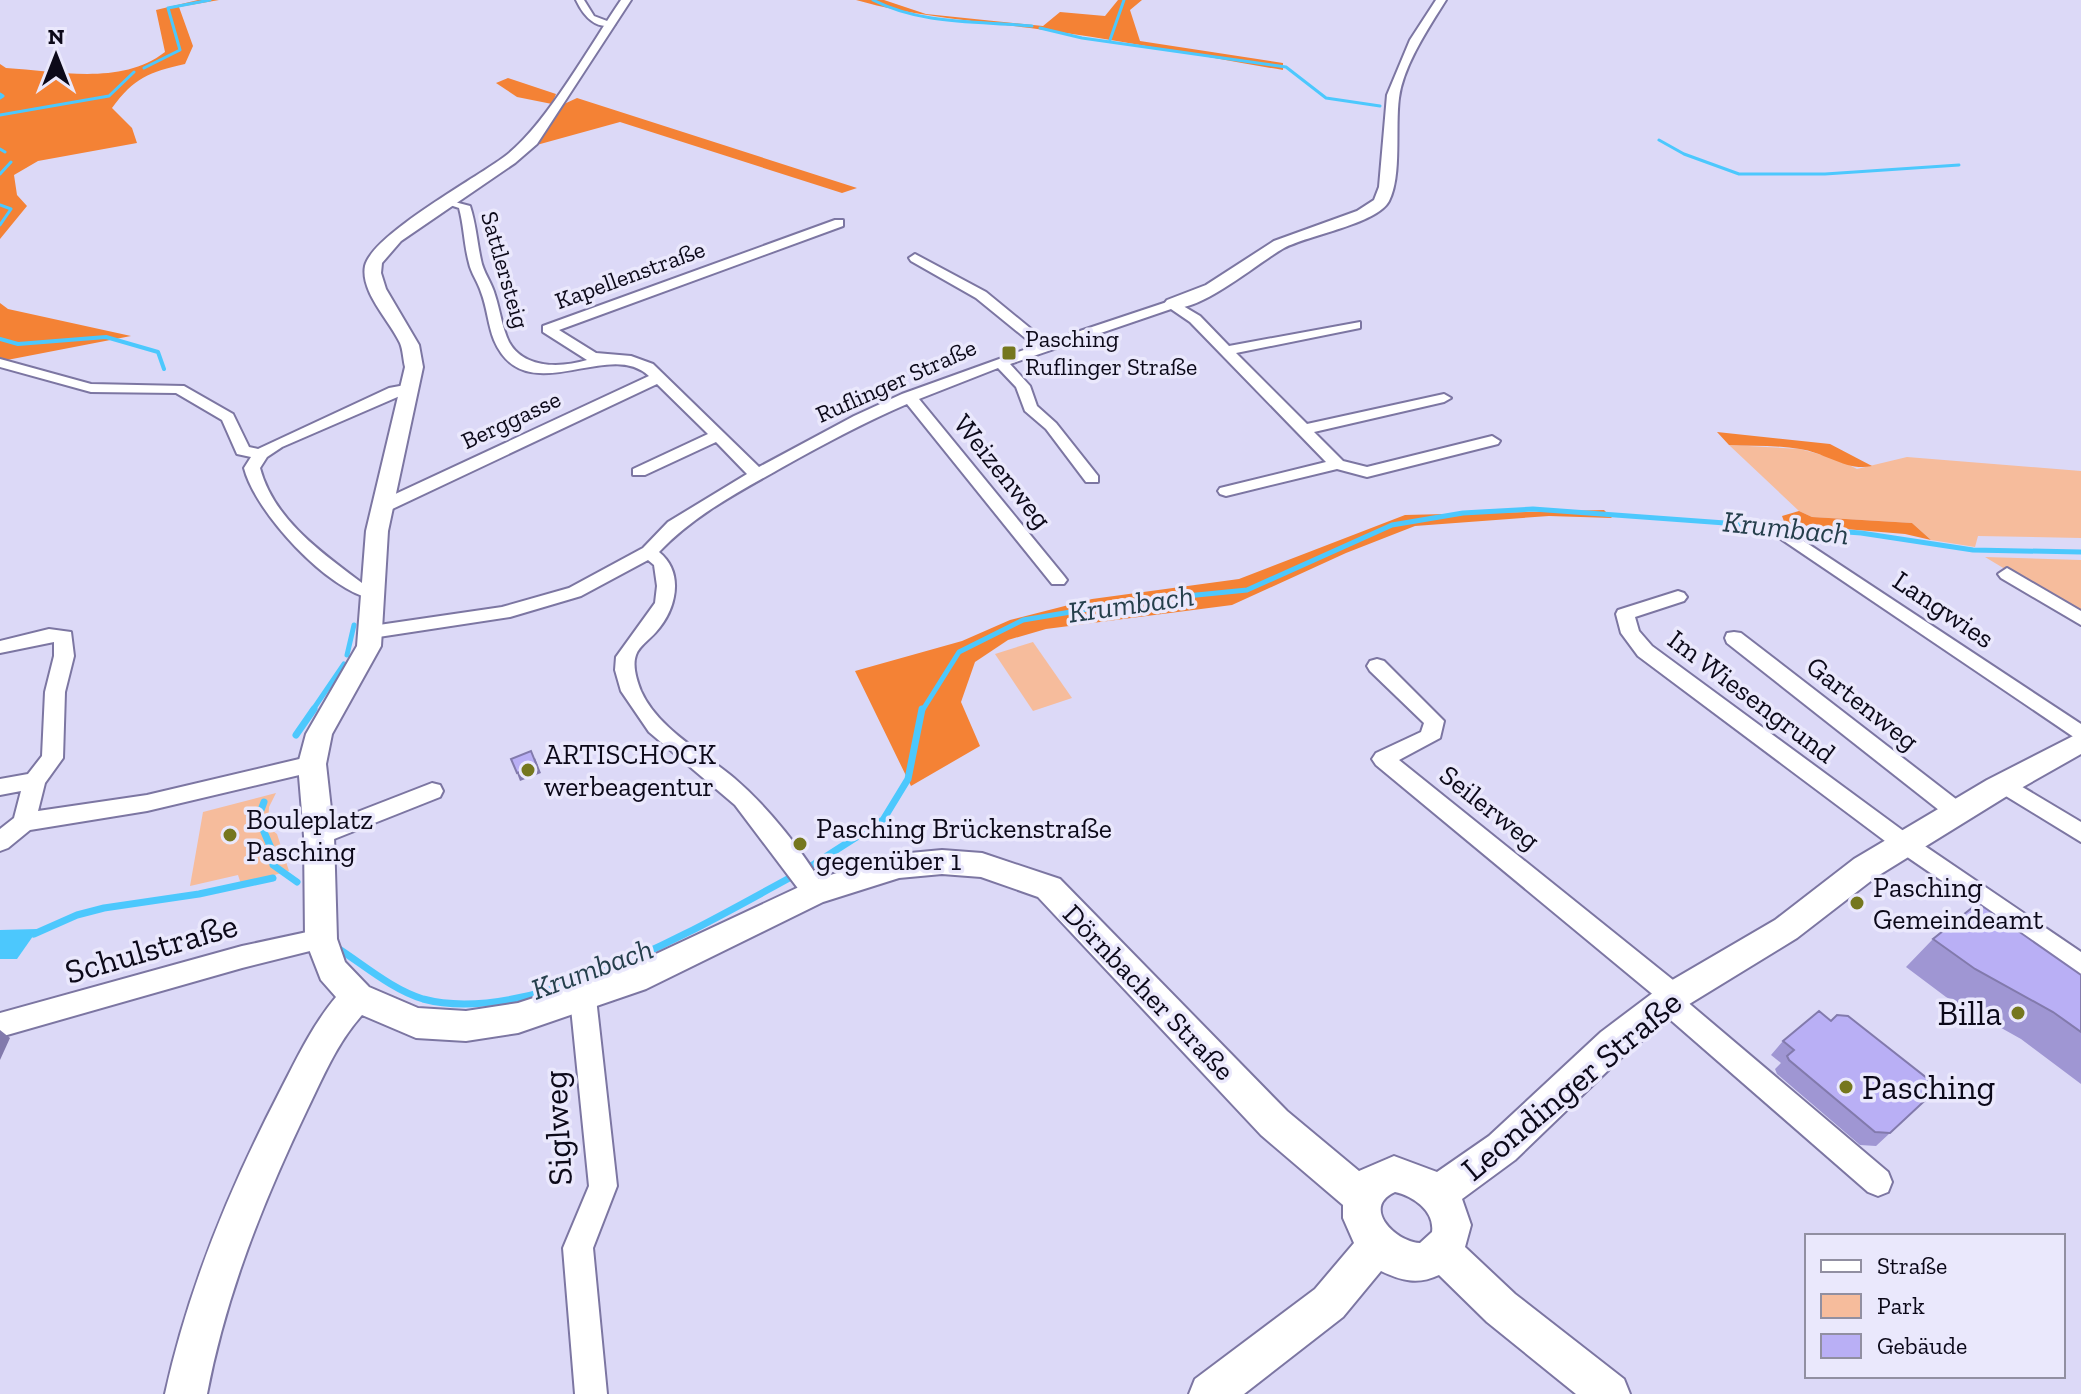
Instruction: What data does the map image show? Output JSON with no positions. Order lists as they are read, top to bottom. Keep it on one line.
{"streets":{"street":["Sattlersteig","Kapellenstraße","Ruflinger Straße","Berggasse","Weizenweg","Langwies","Im Wiesengrund","Gartenweg","Seilerweg","Schulstraße","Dörnbacher Straße","Leondinger Straße","Siglweg"]},"crossings":[["Sattlersteig","Kapellenstraße"],["Sattlersteig","Dörnbacher Straße"],["Kapellenstraße","Ruflinger Straße"],["Kapellenstraße","Berggasse"],["Ruflinger Straße","Weizenweg"],["Ruflinger Straße","Dörnbacher Straße"],["Berggasse","Dörnbacher Straße"],["Im Wiesengrund","Leondinger Straße"],["Gartenweg","Leondinger Straße"],["Seilerweg","Leondinger Straße"],["Schulstraße","Dörnbacher Straße"],["Dörnbacher Straße","Leondinger Straße"],["Dörnbacher Straße","Siglweg"]],"water":["Krumbach"],"places":{"transit":["Pasching Ruflinger Straße"],"other":["ARTISCHOCK werbeagentur","Bouleplatz Pasching","Pasching Brückenstraße gegenüber 1","Pasching Gemeindeamt","Billa","Pasching"]},"legend":["Straße","Park","Gebäude"],"north":"top"}
